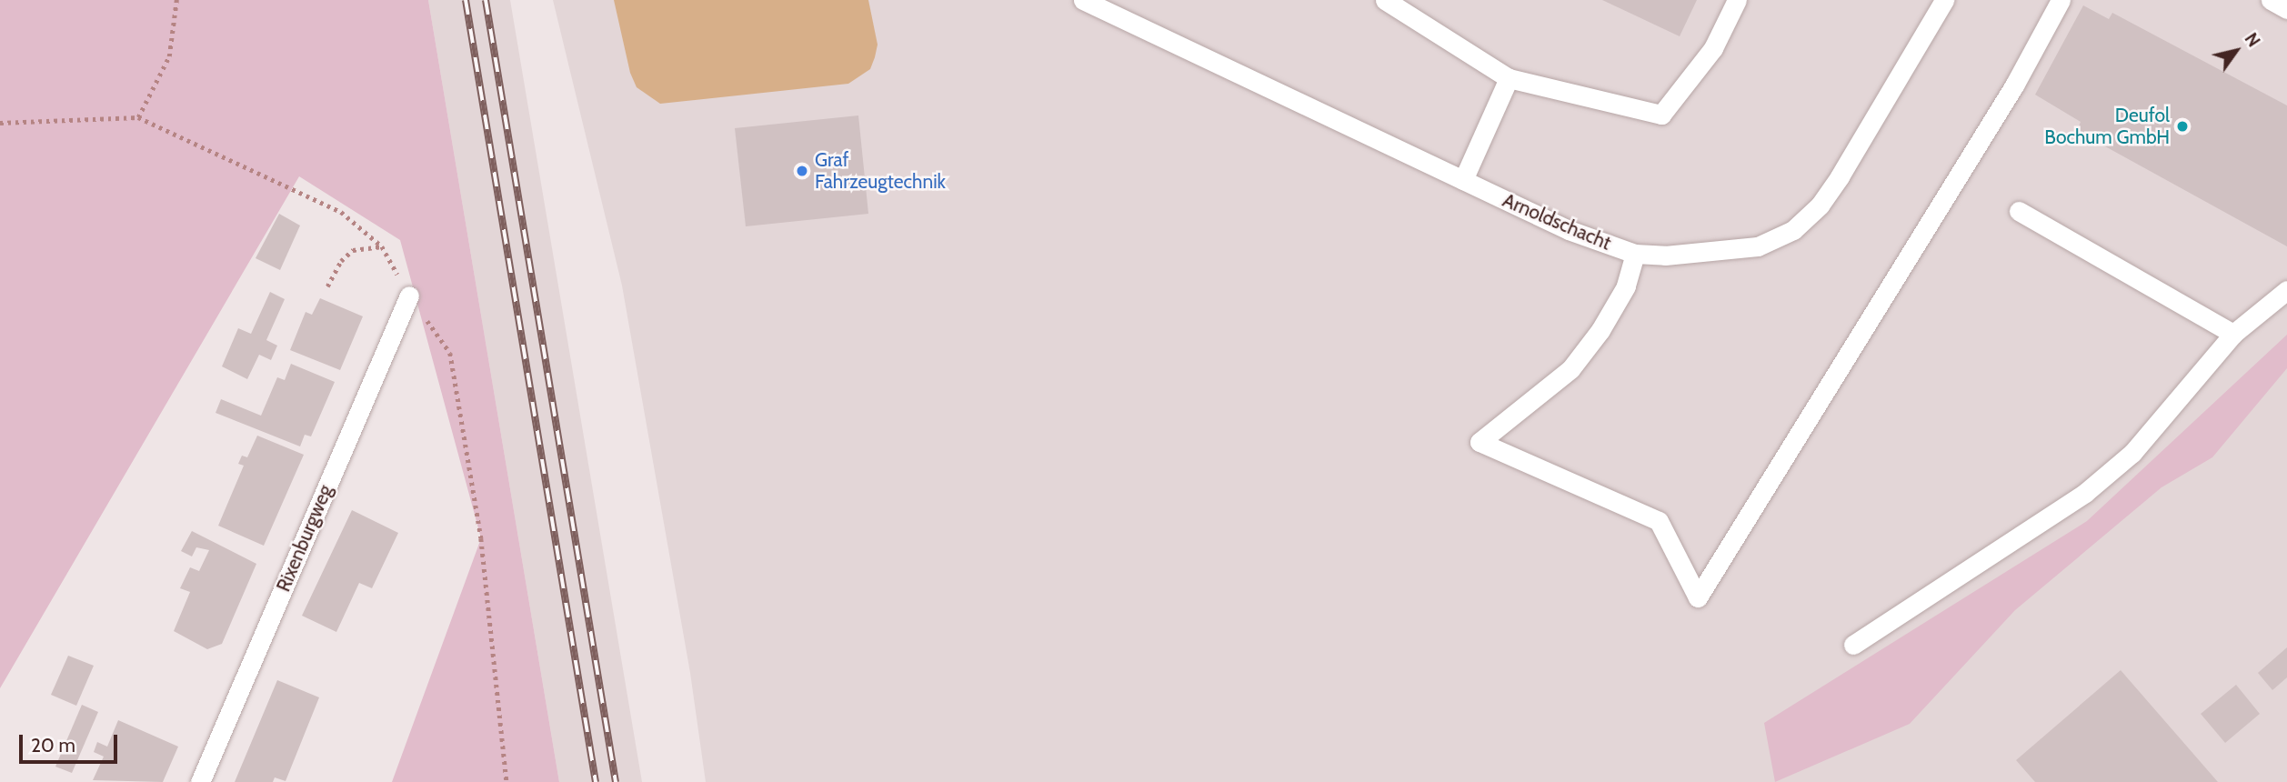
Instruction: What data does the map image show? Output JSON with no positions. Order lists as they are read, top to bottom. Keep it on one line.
{"streets":{"street":["Arnoldschacht","Rixenburgweg"]},"places":["Deufol Bochum GmbH","Graf Fahrzeugtechnik"],"scale_bar":"20 m","north":"top right"}
